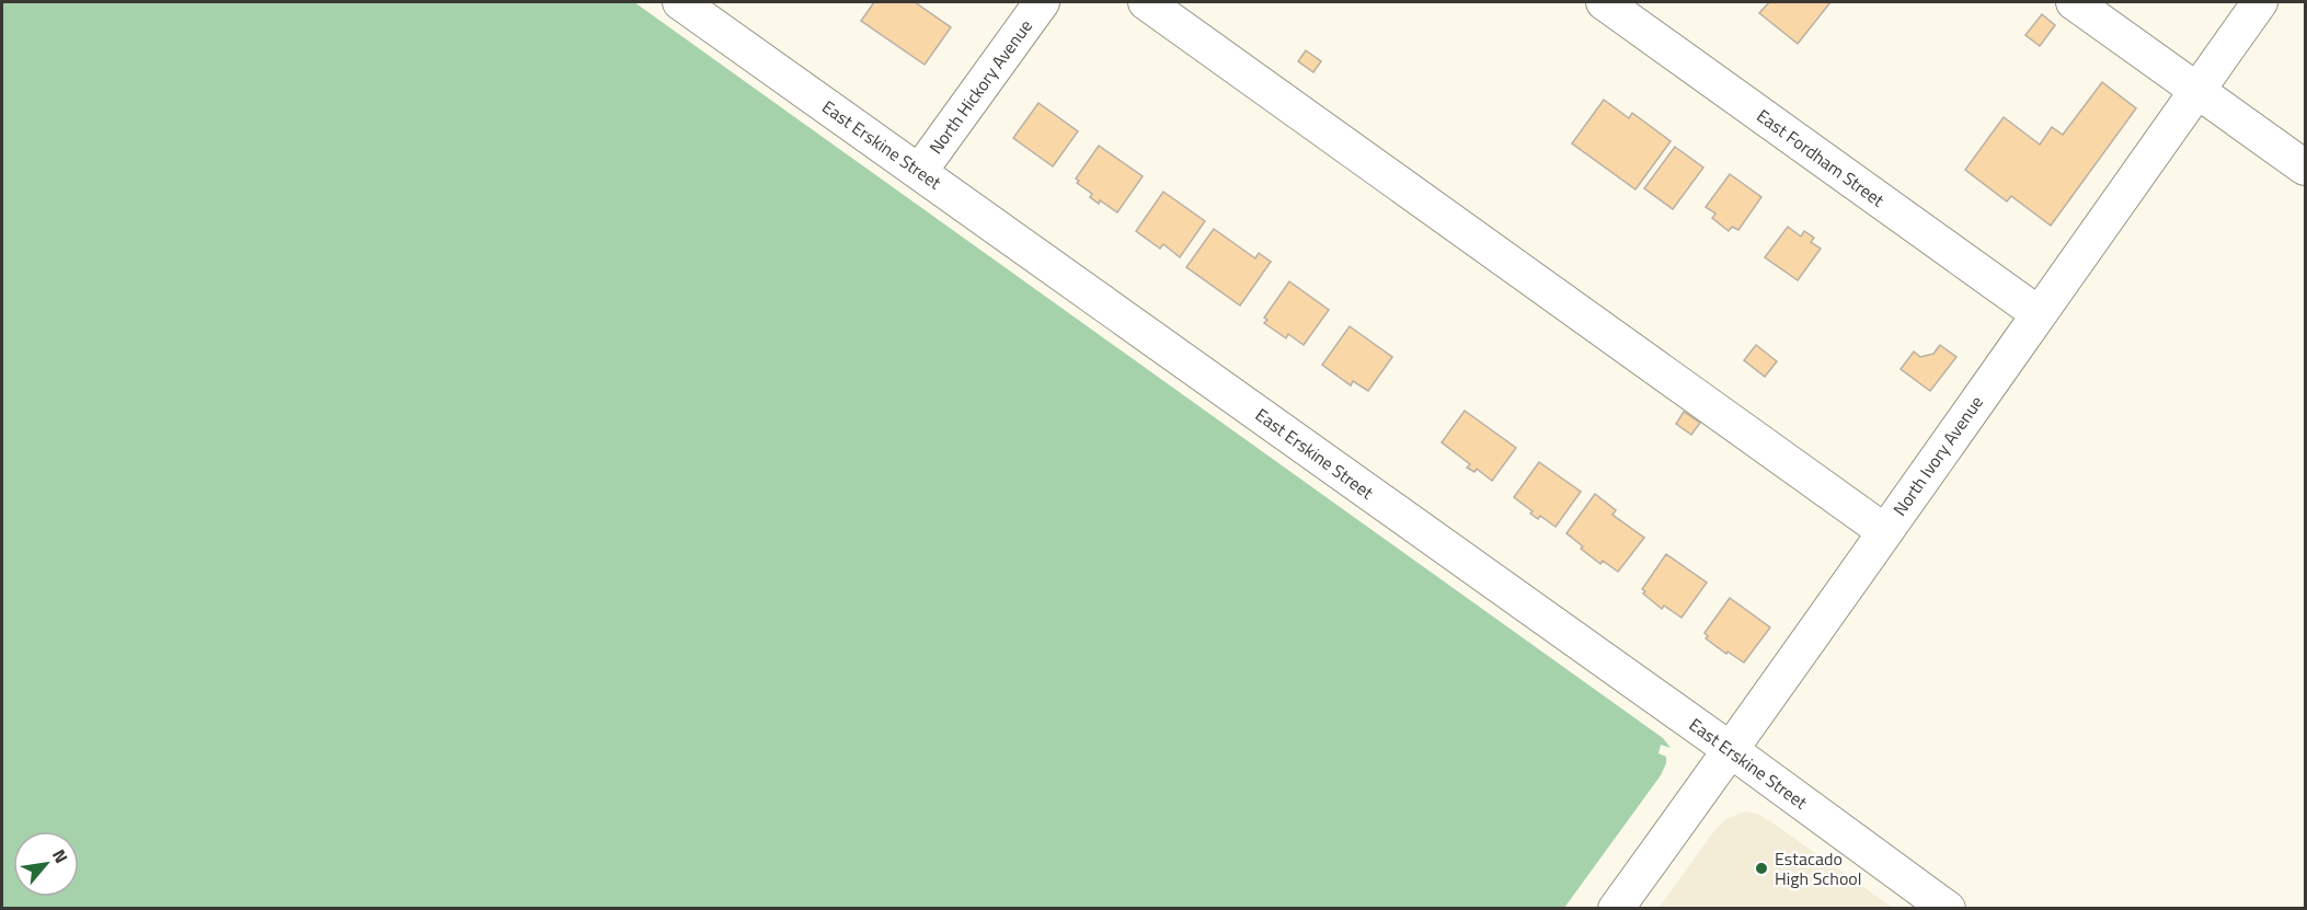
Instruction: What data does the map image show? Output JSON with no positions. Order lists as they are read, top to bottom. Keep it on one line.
{"streets":{"street":["North Hickory Avenue","East Erskine Street","East Fordham Street","North Ivory Avenue"]},"crossings":[["North Hickory Avenue","East Erskine Street"],["East Erskine Street","North Ivory Avenue"],["East Fordham Street","North Ivory Avenue"]],"places":["Estacado High School"],"north":"top right"}
